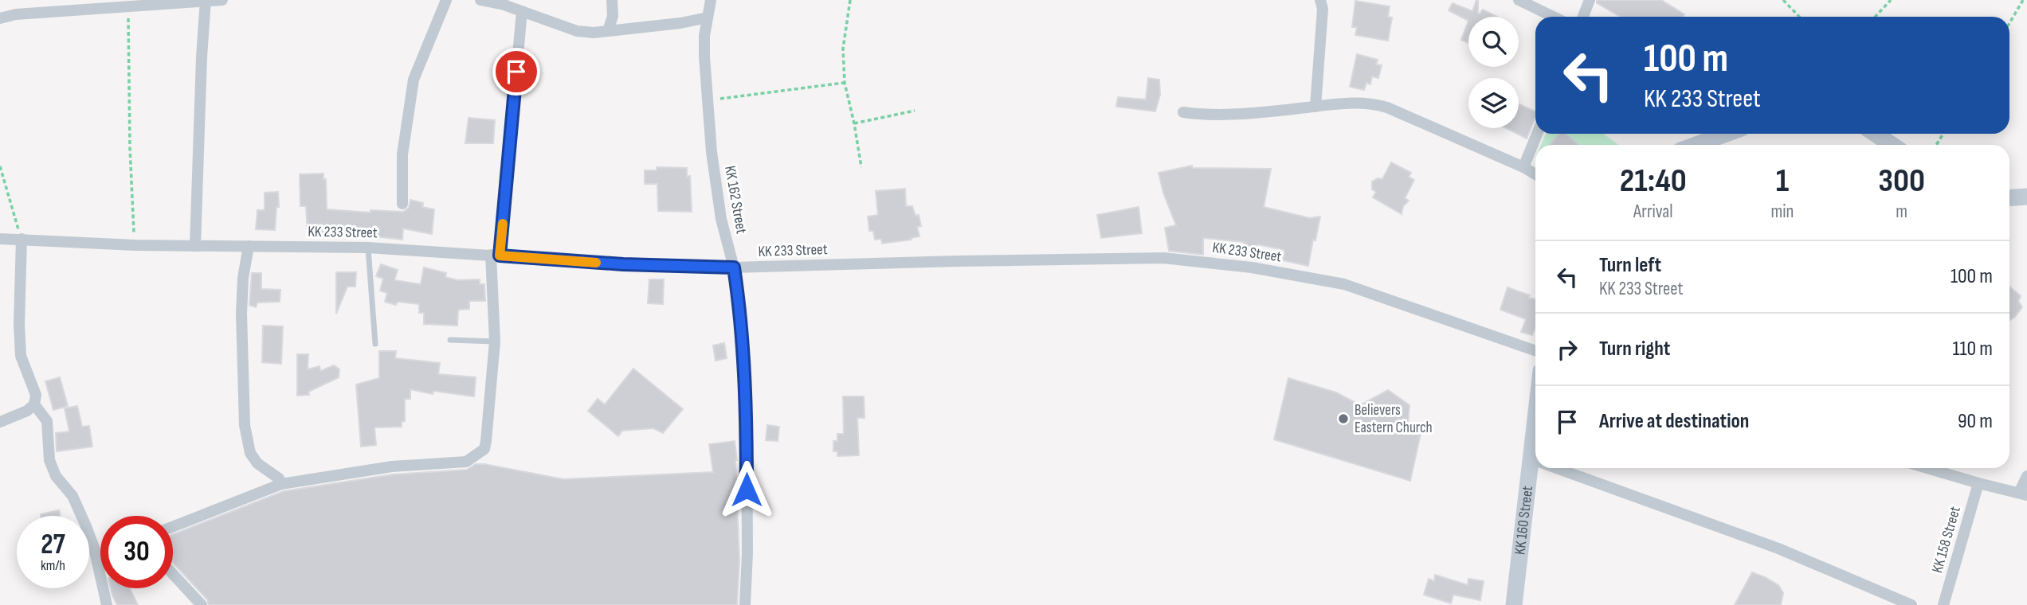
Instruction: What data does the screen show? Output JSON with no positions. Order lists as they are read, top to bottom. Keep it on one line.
{"streets":{"main road":["KK 160 Street"],"street":["KK 162 Street","KK 233 Street","KK 158 Street"]},"crossings":[["KK 162 Street","KK 233 Street"]],"places":["Believers Eastern Church"],"page":{"turn":["100 m","KK 233 Street"],"eta":["21:40","Arrival","1","min","300","m"],"list":[{"name":"Turn left","note":"KK 233 Street","value":"100 m"},{"name":"Turn right","value":"110 m"},{"name":"Arrive at destination","value":"90 m"}],"speed":"27 km/h","limit":"30"}}
